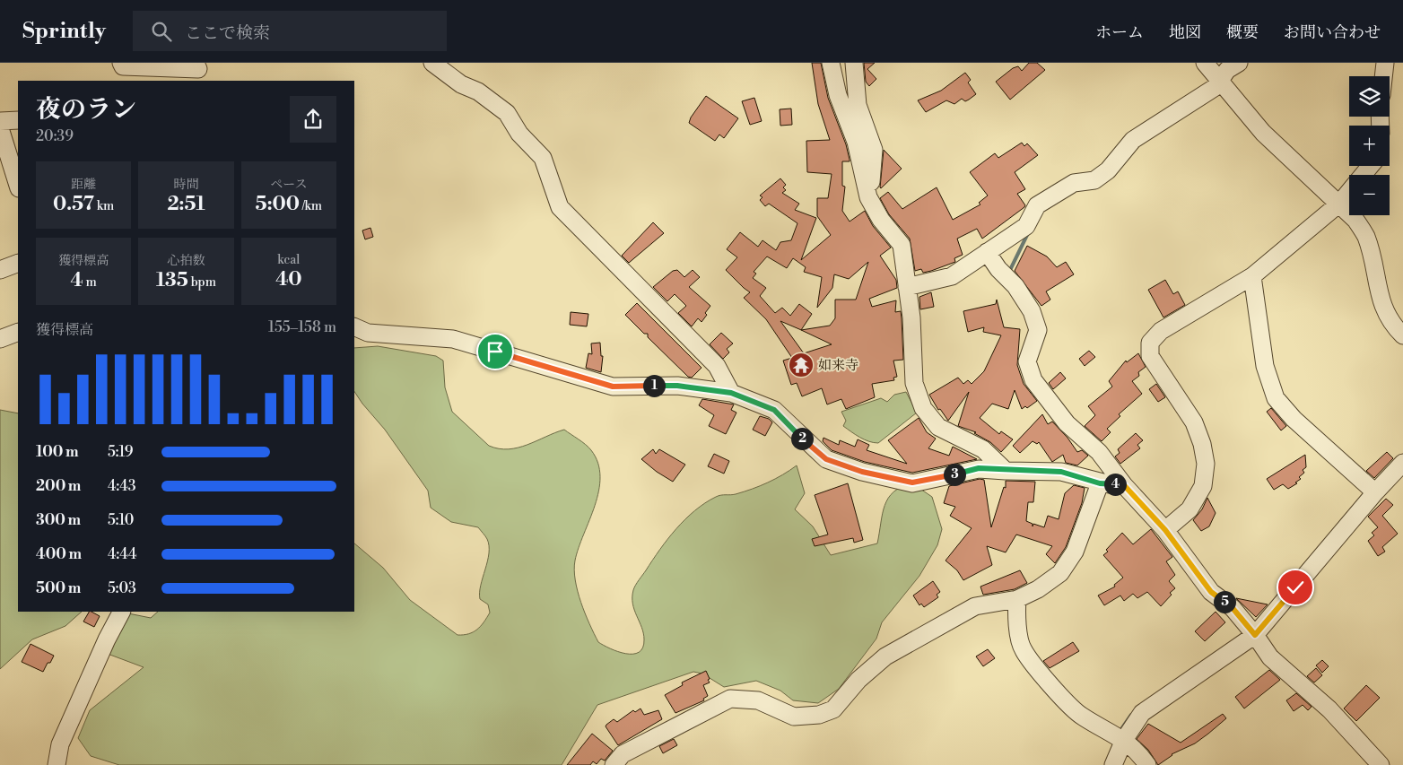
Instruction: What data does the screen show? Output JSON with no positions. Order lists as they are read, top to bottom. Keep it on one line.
{"places":{"temple":["如来寺"]},"page":{"header":"Sprintly","search":"ここで検索","nav":["ホーム","地図","概要","お問い合わせ"],"map_buttons":["+","−"],"heading":["夜のラン","20:39"],"stats":[["距離","0.57 km"],["時間","2:51"],["ペース","5:00 /km"],["獲得標高","4 m"],["心拍数","135 bpm"],["kcal","40"]],"chart":["獲得標高","155–158 m"],"pins":["1","2","3","4","5"],"list":[{"name":"100 m","note":"5:19"},{"name":"200 m","note":"4:43"},{"name":"300 m","note":"5:10"},{"name":"400 m","note":"4:44"},{"name":"500 m","note":"5:03"}]}}
